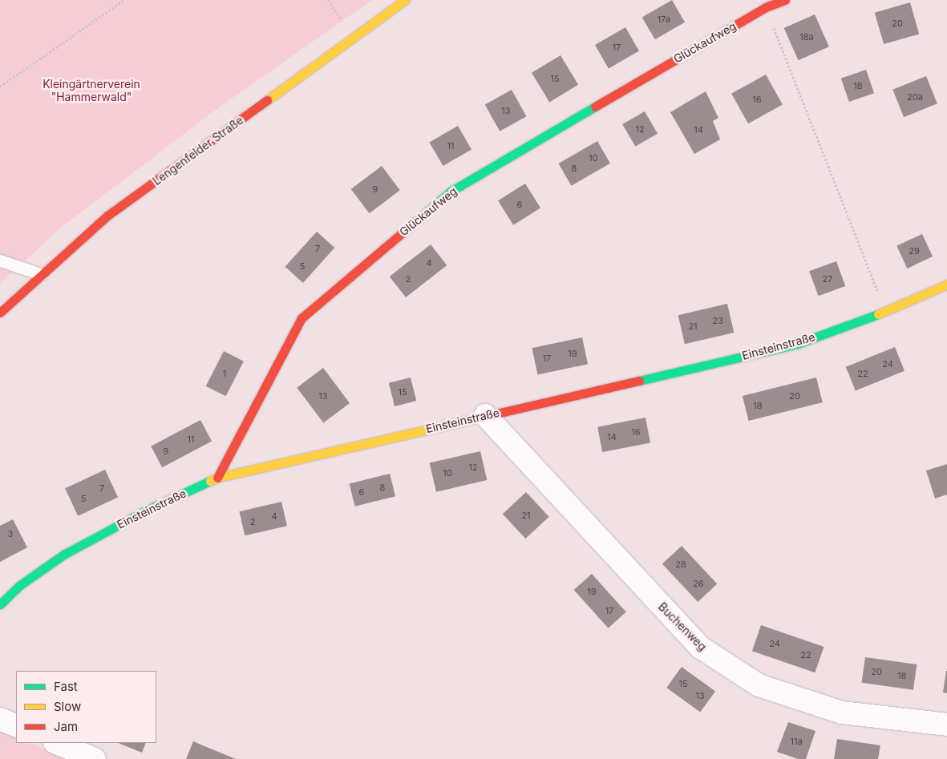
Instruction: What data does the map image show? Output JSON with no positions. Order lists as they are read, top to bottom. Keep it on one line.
{"streets":{"street":["Glückaufweg","Lengenfelder Straße","Einsteinstraße","Buchenweg"]},"crossings":[["Glückaufweg","Einsteinstraße"],["Einsteinstraße","Buchenweg"]],"parks":["Kleingärtnerverein \"Hammerwald\""],"house_numbers":["17a","20","18a","17","15","18","20a","16","13","12","14","11","10","8","9","6","7","29","4","5","2","27","23","21","19","17","24","1","22","15","13","20","18","16","14","11","9","12","10","8","7","6","5","21","4","2","3","28","26","19","17","24","22","20","18","15","13","11a"],"legend":["Fast","Slow","Jam"]}
